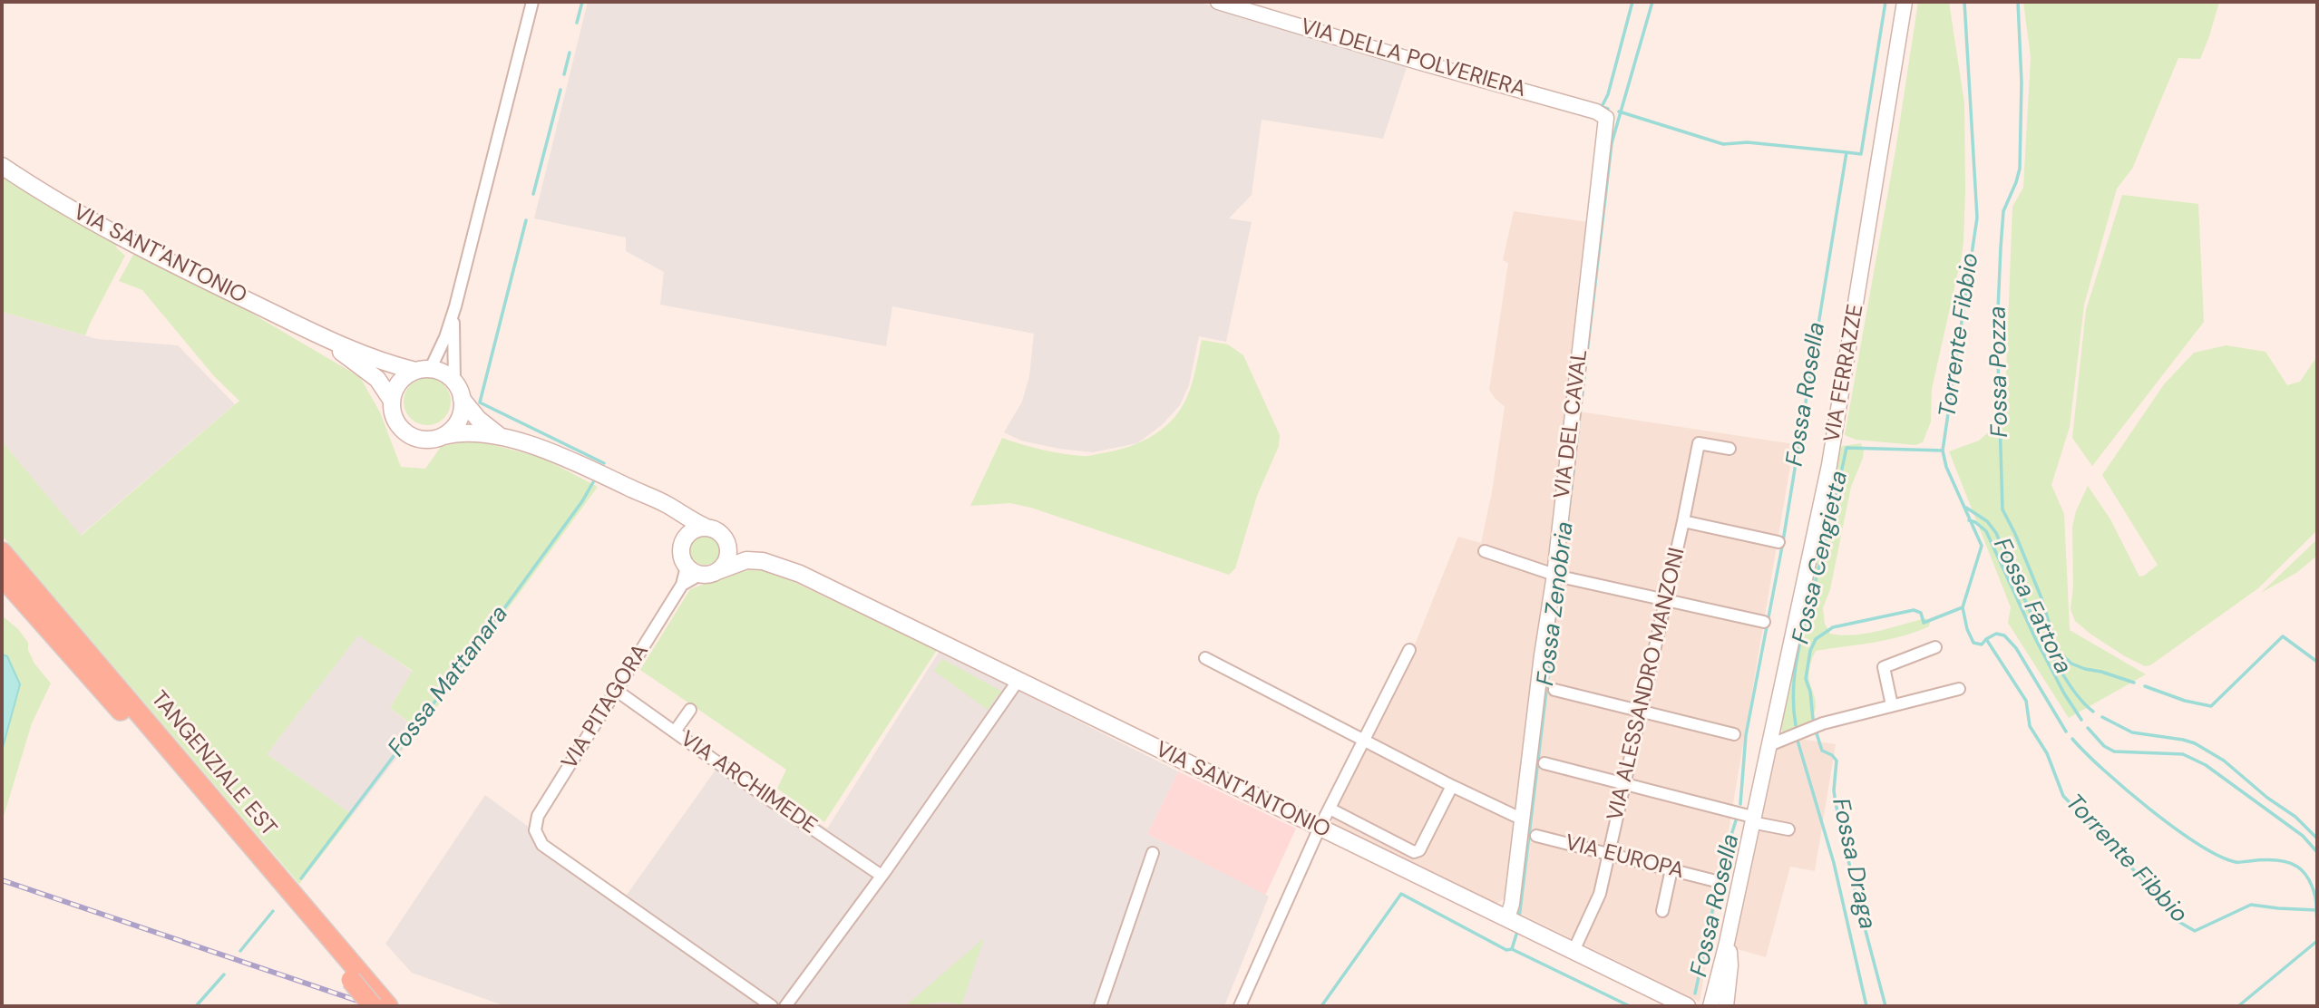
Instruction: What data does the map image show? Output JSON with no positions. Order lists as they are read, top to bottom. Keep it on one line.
{"streets":{"highway":["TANGENZIALE EST"],"main road":["VIA SANT'ANTONIO"],"street":["VIA DELLA POLVERIERA","VIA FERRAZZE","VIA DEL CAVAL","VIA ALESSANDRO MANZONI","VIA PITAGORA","VIA ARCHIMEDE","VIA EUROPA"]},"crossings":[["VIA DELLA POLVERIERA","VIA DEL CAVAL"],["VIA SANT'ANTONIO","VIA DEL CAVAL"],["VIA SANT'ANTONIO","VIA ALESSANDRO MANZONI"],["VIA SANT'ANTONIO","VIA PITAGORA"],["VIA ALESSANDRO MANZONI","VIA EUROPA"],["VIA PITAGORA","VIA ARCHIMEDE"]],"water":["Torrente Fibbio","Fossa Pozza","Fossa Rosella","Fossa Cengietta","Fossa Zenobria","Fossa Fattora","Fossa Mattanara","Fossa Draga"]}
